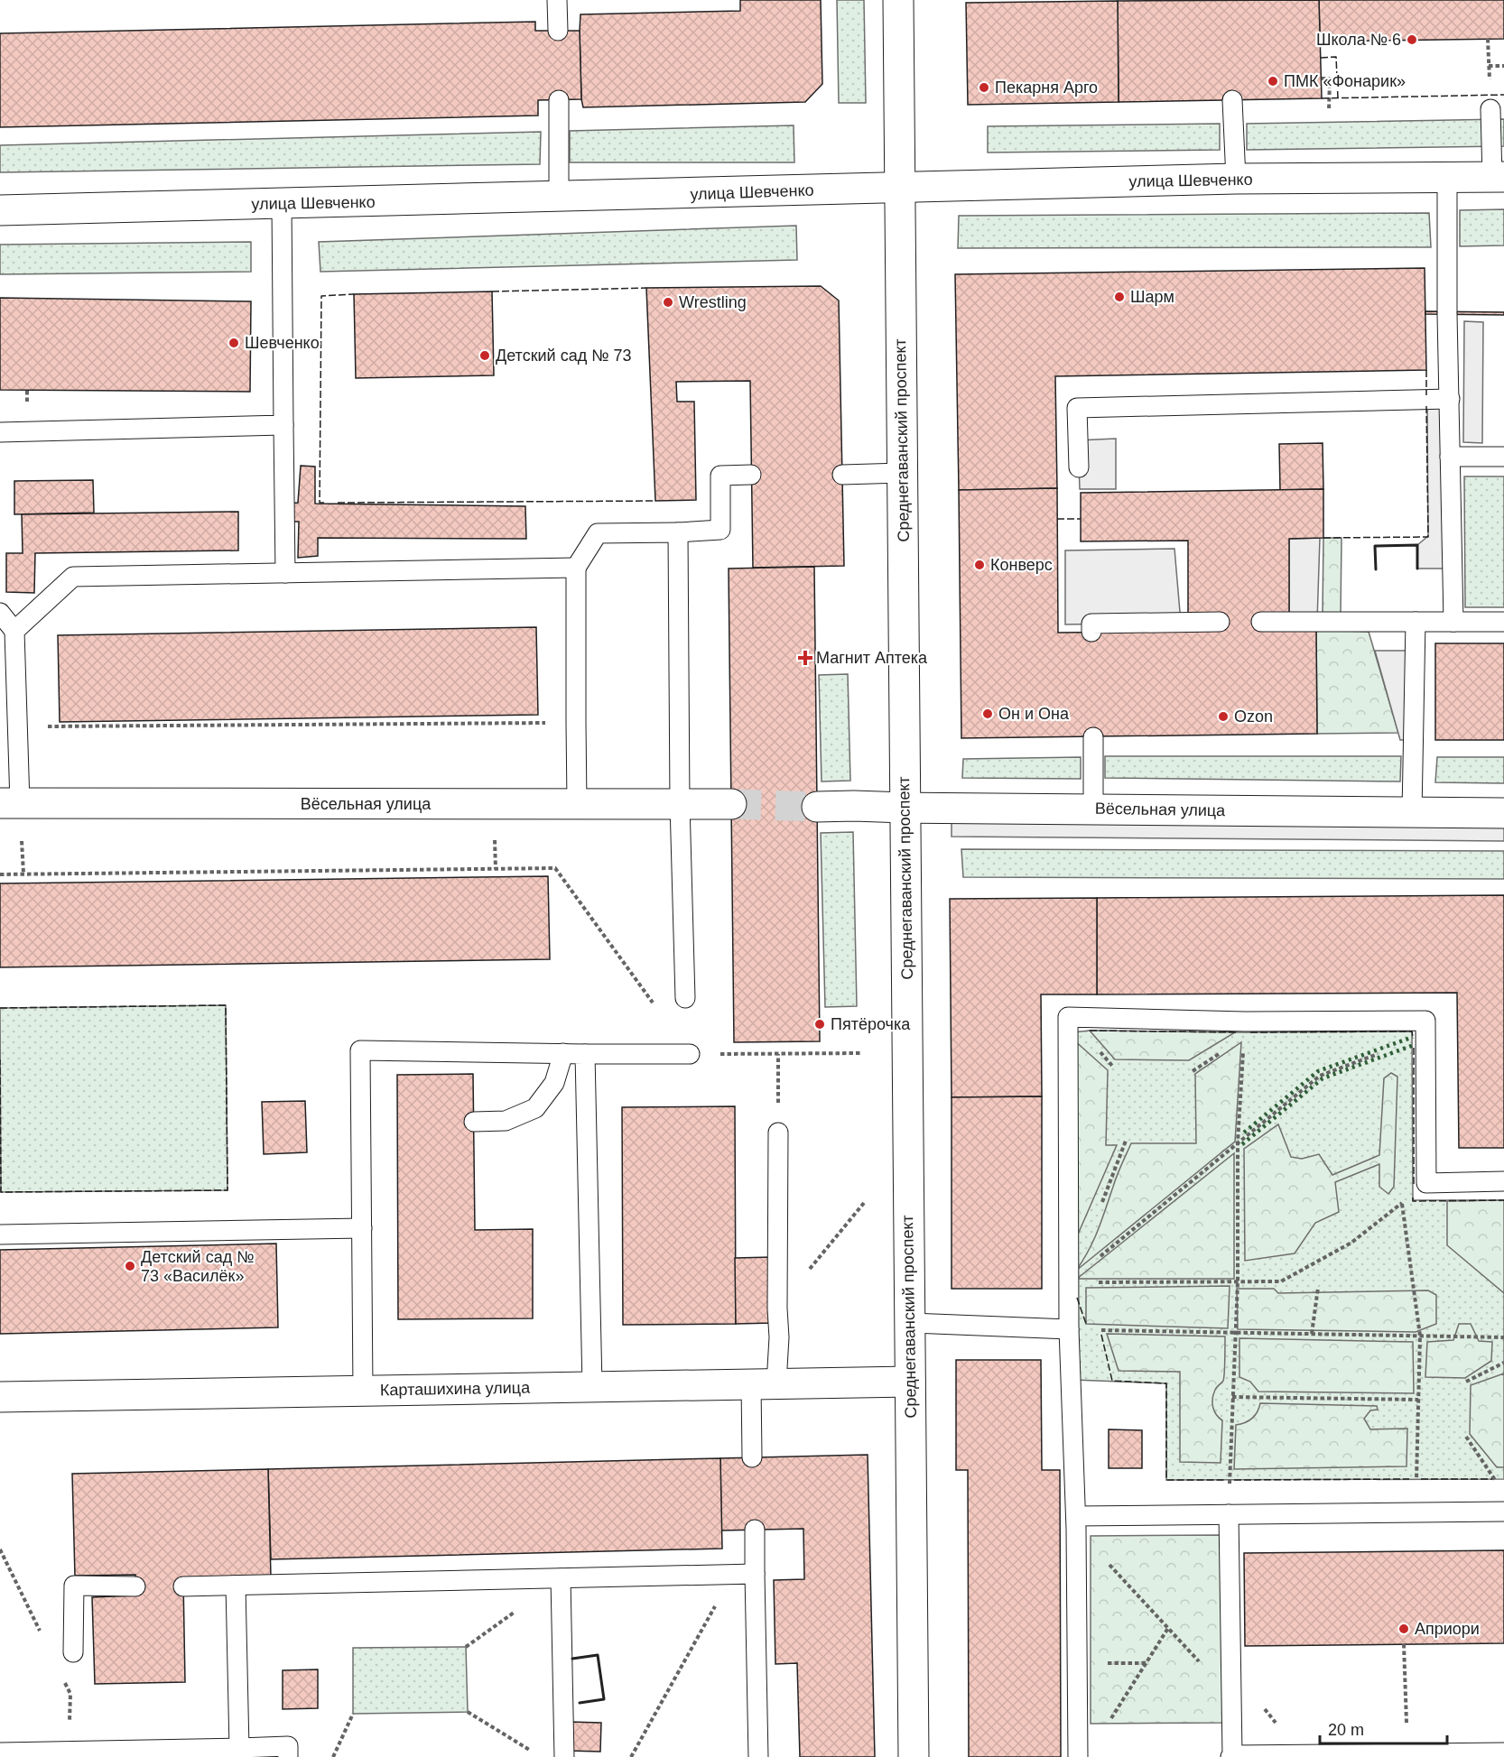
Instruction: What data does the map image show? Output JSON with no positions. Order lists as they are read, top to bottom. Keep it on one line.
{"streets":{"street":["улица Шевченко","Среднегаванский проспект","Вёсельная улица","Карташихина улица"]},"crossings":[["улица Шевченко","Среднегаванский проспект"],["Среднегаванский проспект","Вёсельная улица"],["Среднегаванский проспект","Карташихина улица"]],"places":{"other":["Школа № 6","ПМК «Фонарик»","Пекарня Арго","Шарм","Wrestling","Шевченко","Детский сад № 73","Конверс","Он и Она","Ozon","Пятёрочка","Детский сад № 73 «Василёк»","Априори"],"health":["Магнит Аптека"]},"scale_bar":"20 m"}
